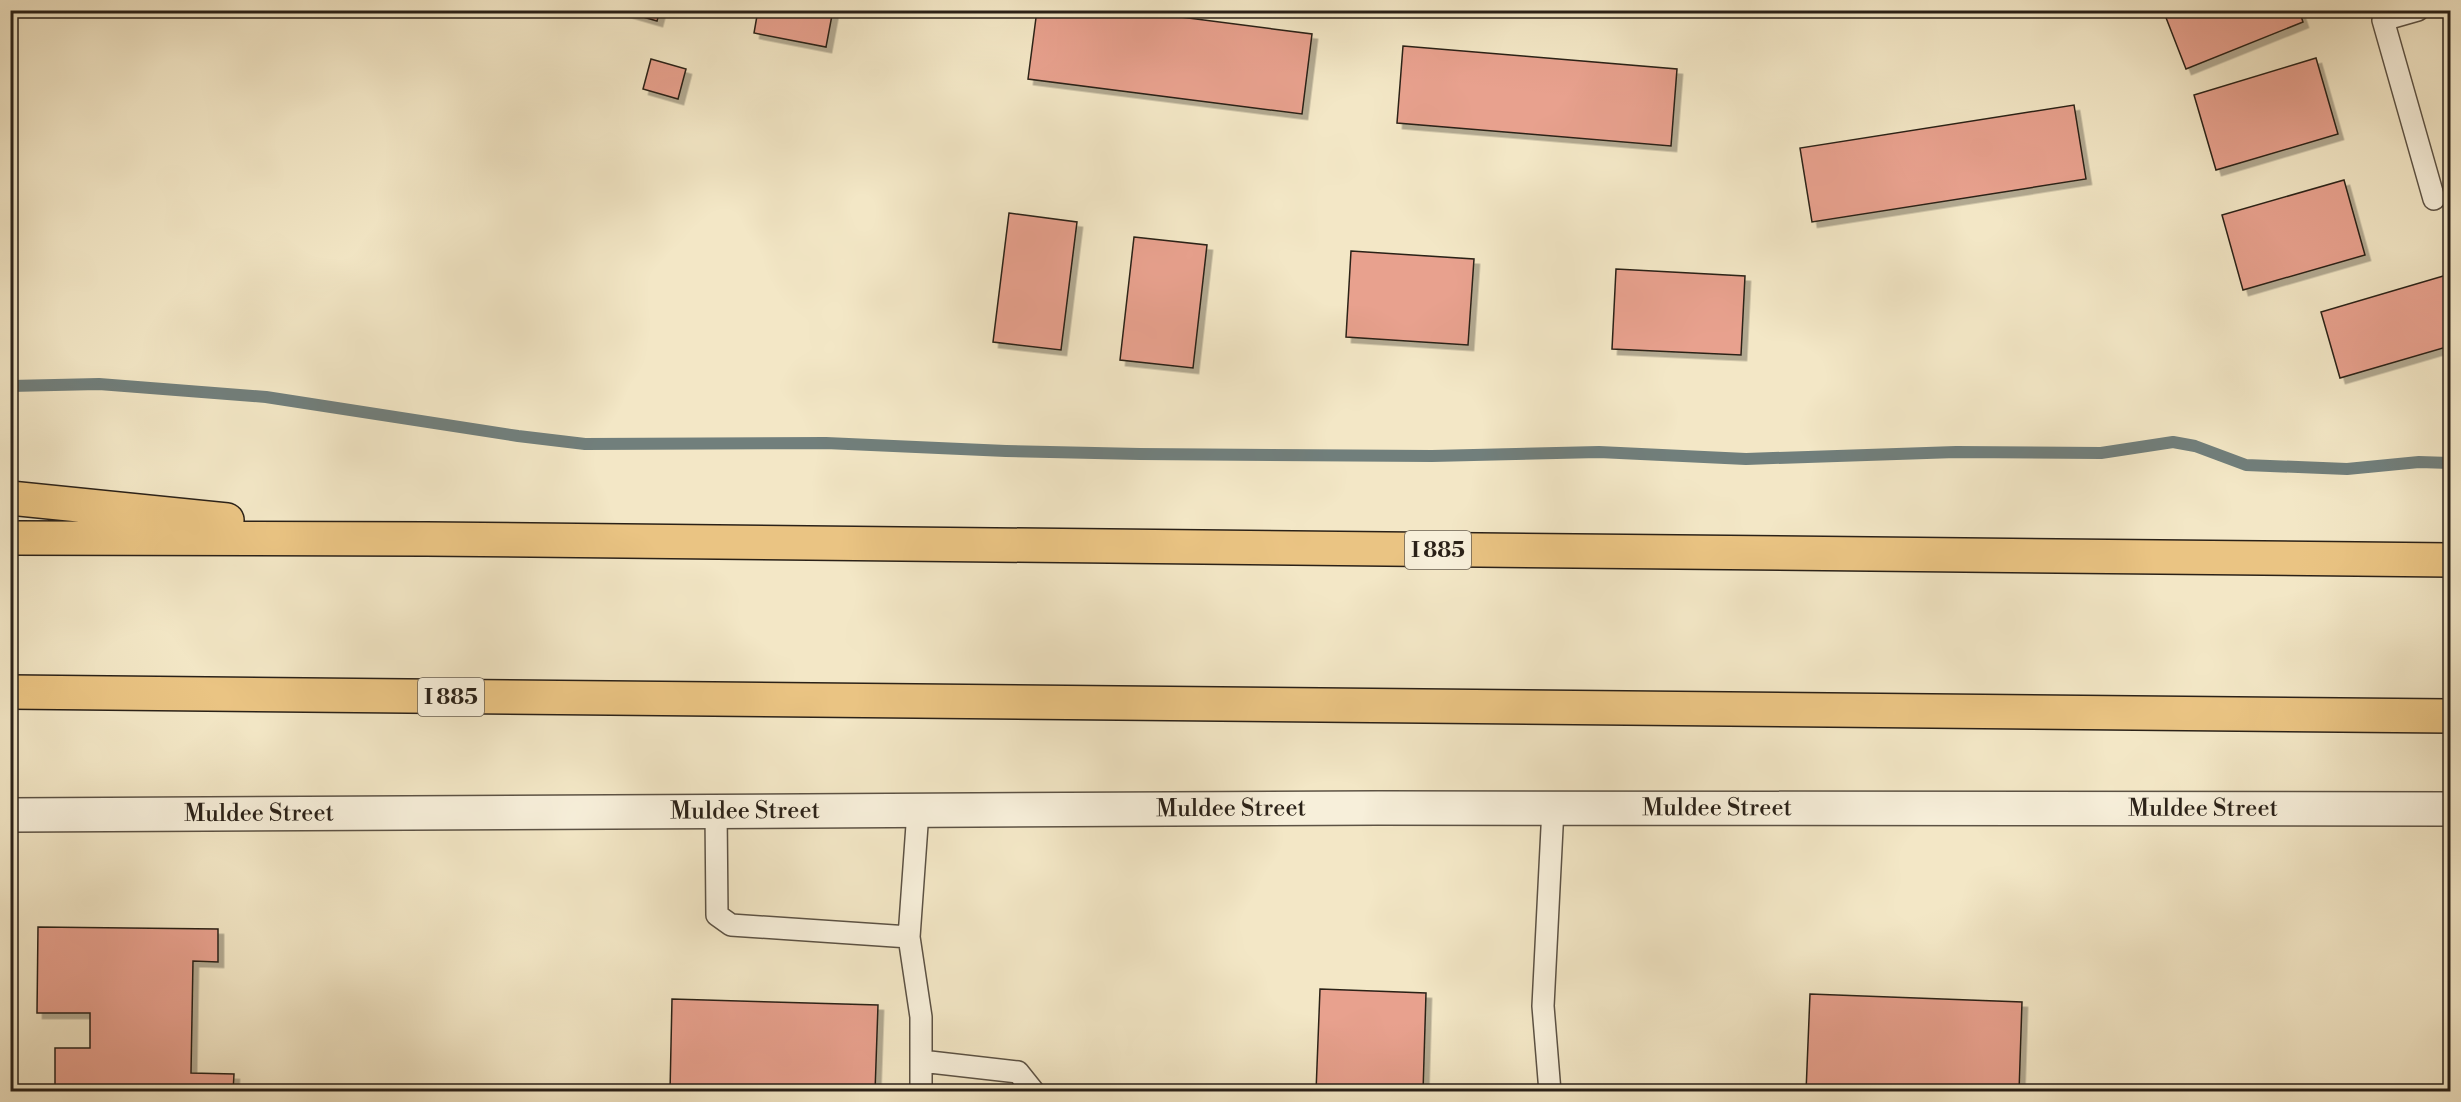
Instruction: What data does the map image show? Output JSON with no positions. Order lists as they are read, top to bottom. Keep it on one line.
{"streets":{"highway":["I 885"],"street":["Muldee Street"]}}
